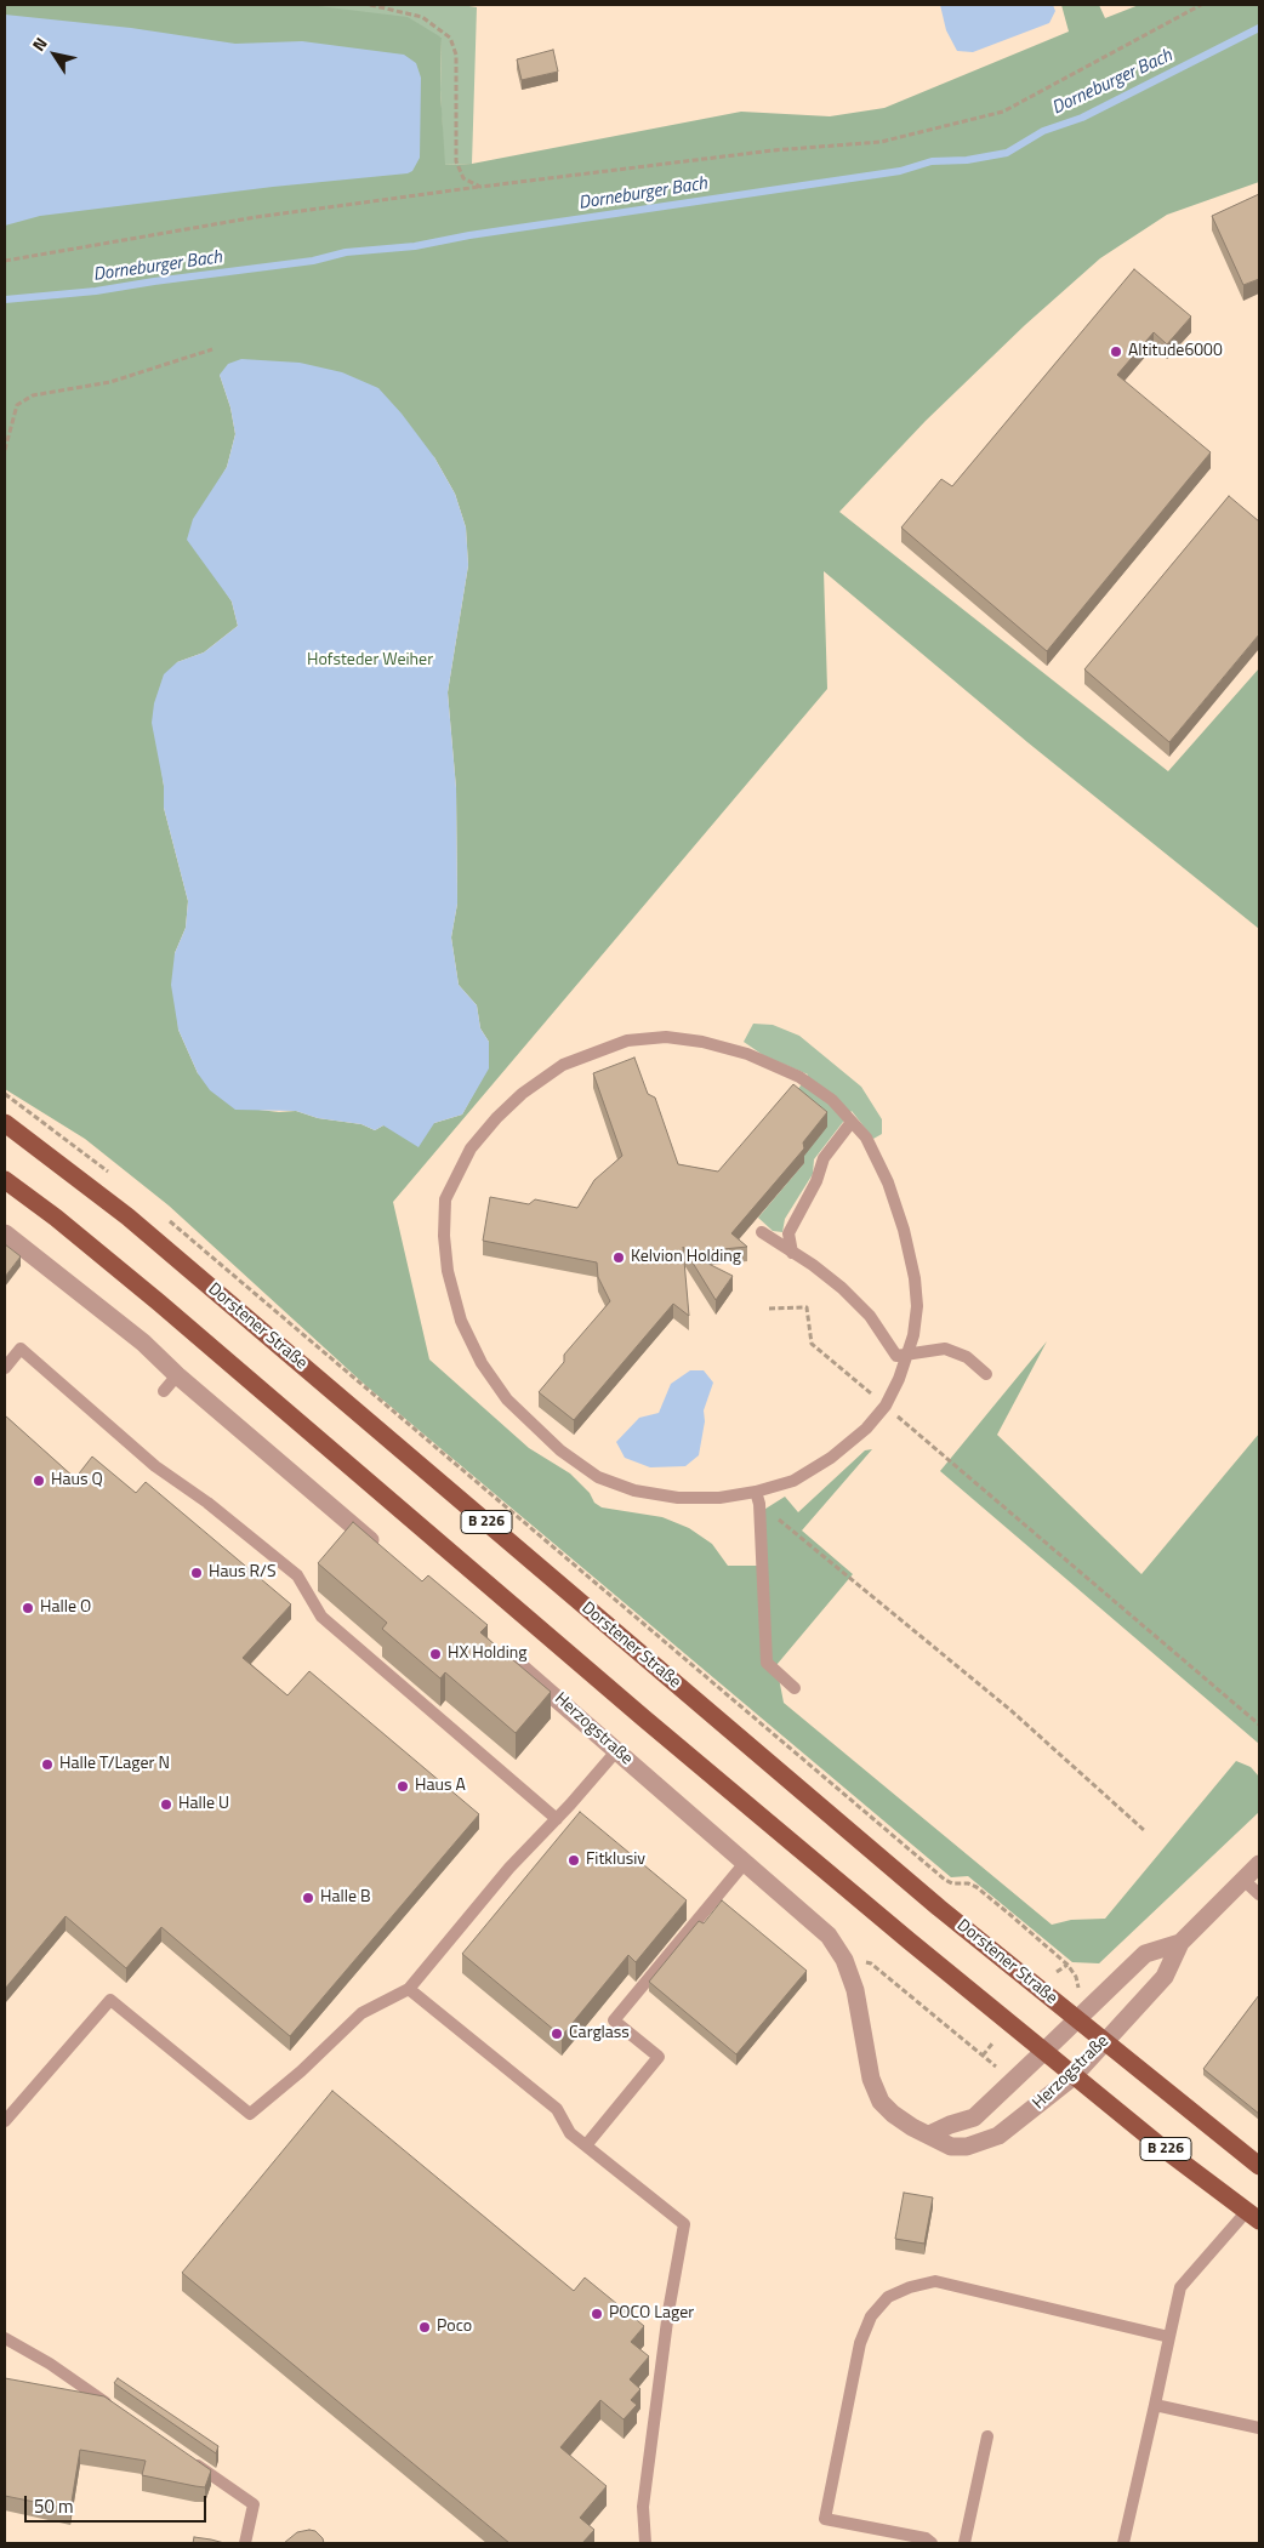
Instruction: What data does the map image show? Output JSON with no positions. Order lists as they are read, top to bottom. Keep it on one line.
{"streets":{"main road":["Dorstener Straße","B 226"],"street":["Herzogstraße"]},"crossings":[["Dorstener Straße","Herzogstraße"],["B 226","Herzogstraße"]],"water":["Dorneburger Bach"],"parks":["Hofsteder Weiher"],"places":["Altitude6000","Kelvion Holding","Haus Q","Haus R/S","Halle O","HX Holding","Halle T/Lager N","Haus A","Halle U","Fitklusiv","Halle B","Carglass","POCO Lager","Poco"],"scale_bar":"50 m","north":"top left"}
